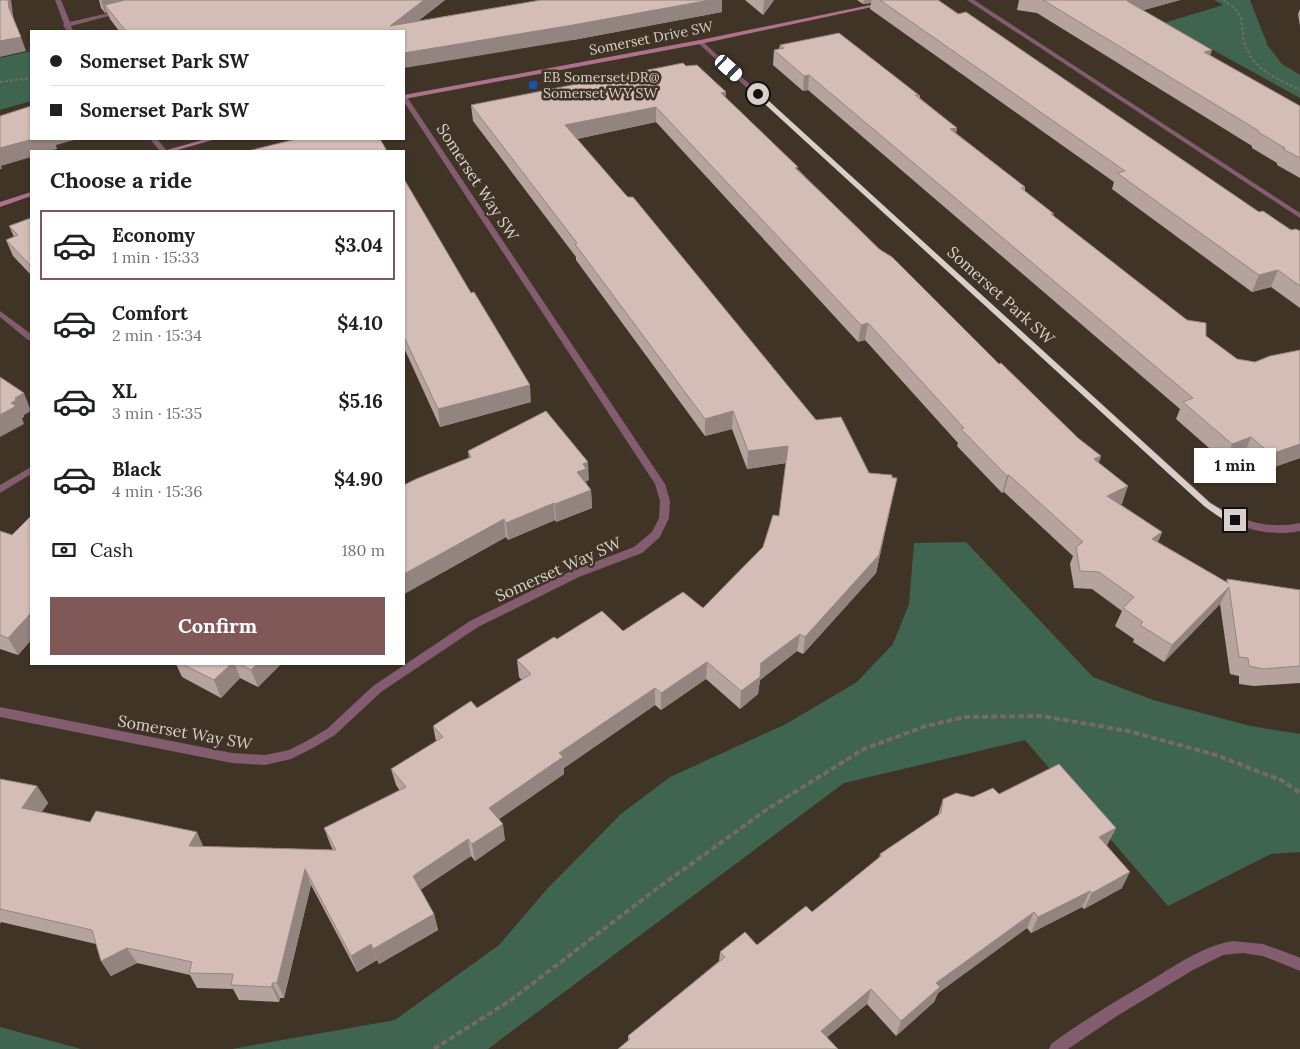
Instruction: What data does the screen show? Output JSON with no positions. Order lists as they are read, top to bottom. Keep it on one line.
{"streets":{"street":["Somerset Drive SW","Somerset Way SW","Somerset Park SW"]},"crossings":[["Somerset Drive SW","Somerset Park SW"]],"places":{"transit":["EB Somerset DR@ Somerset WY SW"]},"page":{"banner":["Somerset Park SW","Somerset Park SW"],"heading":"Choose a ride","list":[{"name":"Economy","note":"1 min · 15:33","value":"$3.04"},{"name":"Comfort","note":"2 min · 15:34","value":"$4.10"},{"name":"XL","note":"3 min · 15:35","value":"$5.16"},{"name":"Black","note":"4 min · 15:36","value":"$4.90"}],"bubble":"1 min","pay":["Cash","180 m"],"buttons":"Confirm"}}
